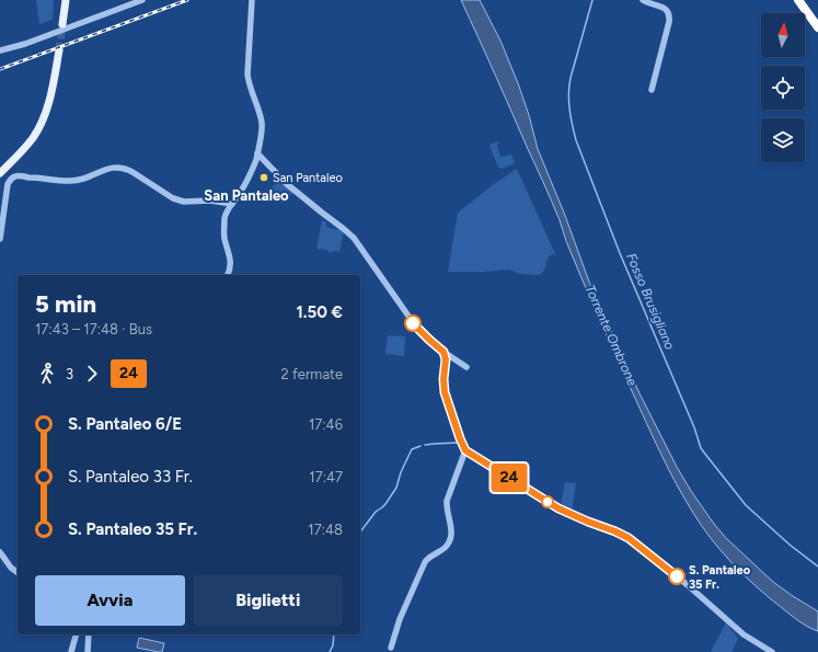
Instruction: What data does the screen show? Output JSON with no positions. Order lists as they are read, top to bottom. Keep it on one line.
{"districts":["San Pantaleo"],"water":["Fosso Brusigliano","Torrente Ombrone"],"places":["San Pantaleo","S. Pantaleo 35 Fr."],"lines":["bus line 24"],"north":"top","page":{"on_map":"24","heading":["5 min","17:43 – 17:48 · Bus","1.50 €"],"legs":["3","24","2 fermate"],"list":[{"name":"S. Pantaleo 6/E","value":"17:46"},{"name":"S. Pantaleo 33 Fr.","value":"17:47"},{"name":"S. Pantaleo 35 Fr.","value":"17:48"}],"buttons":["Avvia","Biglietti"]}}
